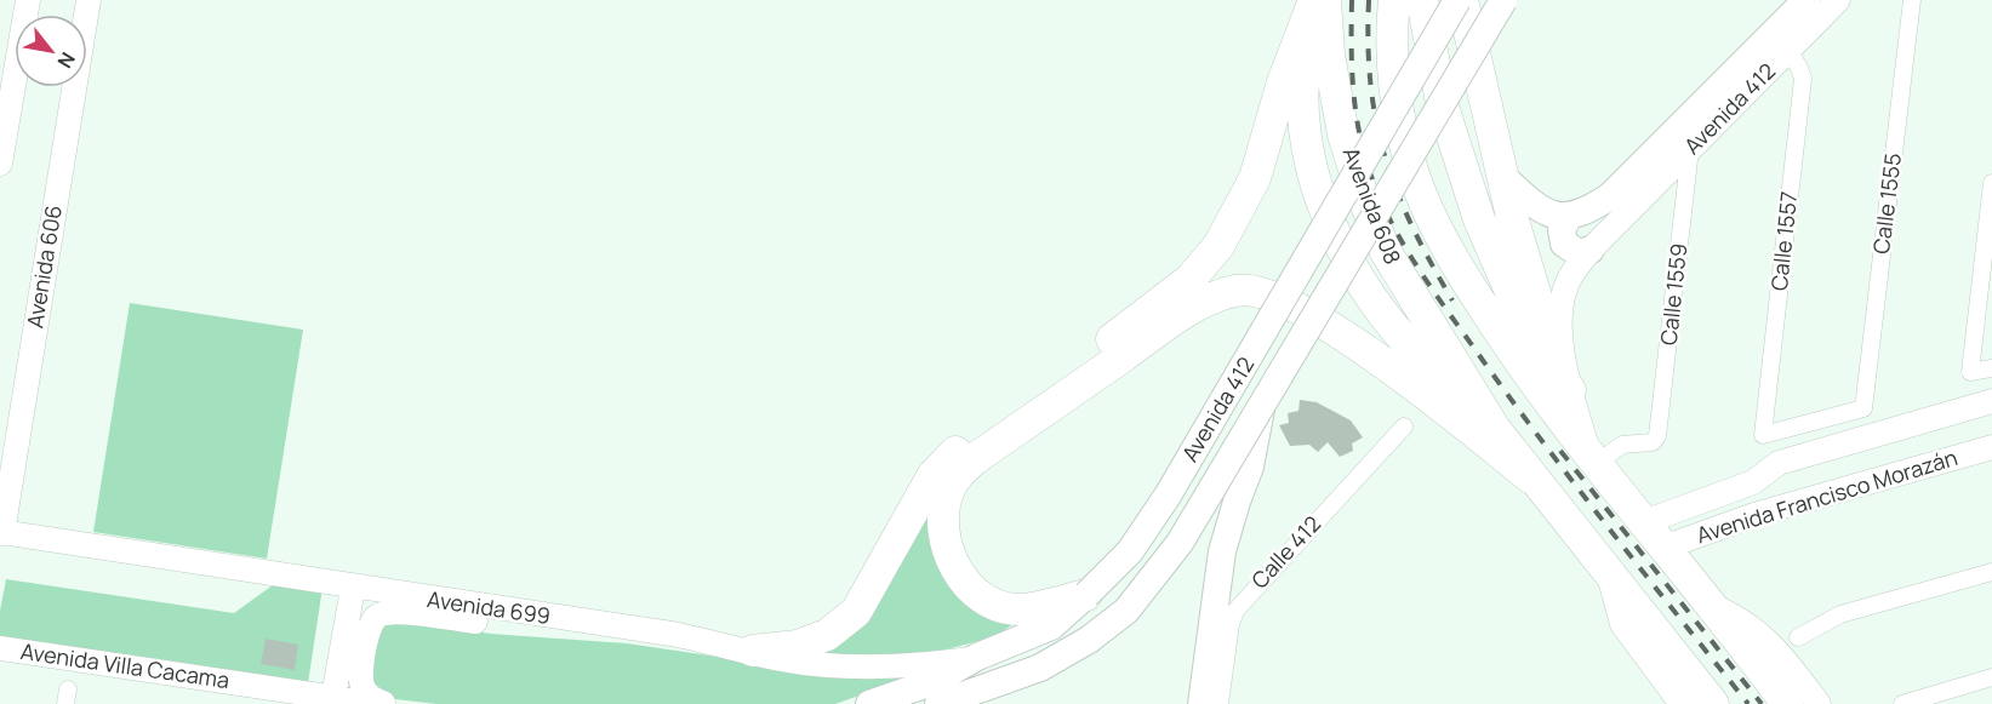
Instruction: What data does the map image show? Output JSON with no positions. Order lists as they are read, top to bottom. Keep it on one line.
{"streets":{"highway":["Avenida 608"],"main road":["Avenida 412"],"street":["Calle 1555","Calle 1557","Avenida 606","Calle 1559","Avenida Francisco Morazán","Calle 412","Avenida 699","Avenida Villa Cacama"]},"crossings":[["Avenida 412","Calle 1557"],["Avenida 412","Calle 1559"],["Avenida 412","Avenida 699"],["Calle 1555","Calle 1557"],["Avenida 606","Avenida 699"]],"north":"bottom right"}
